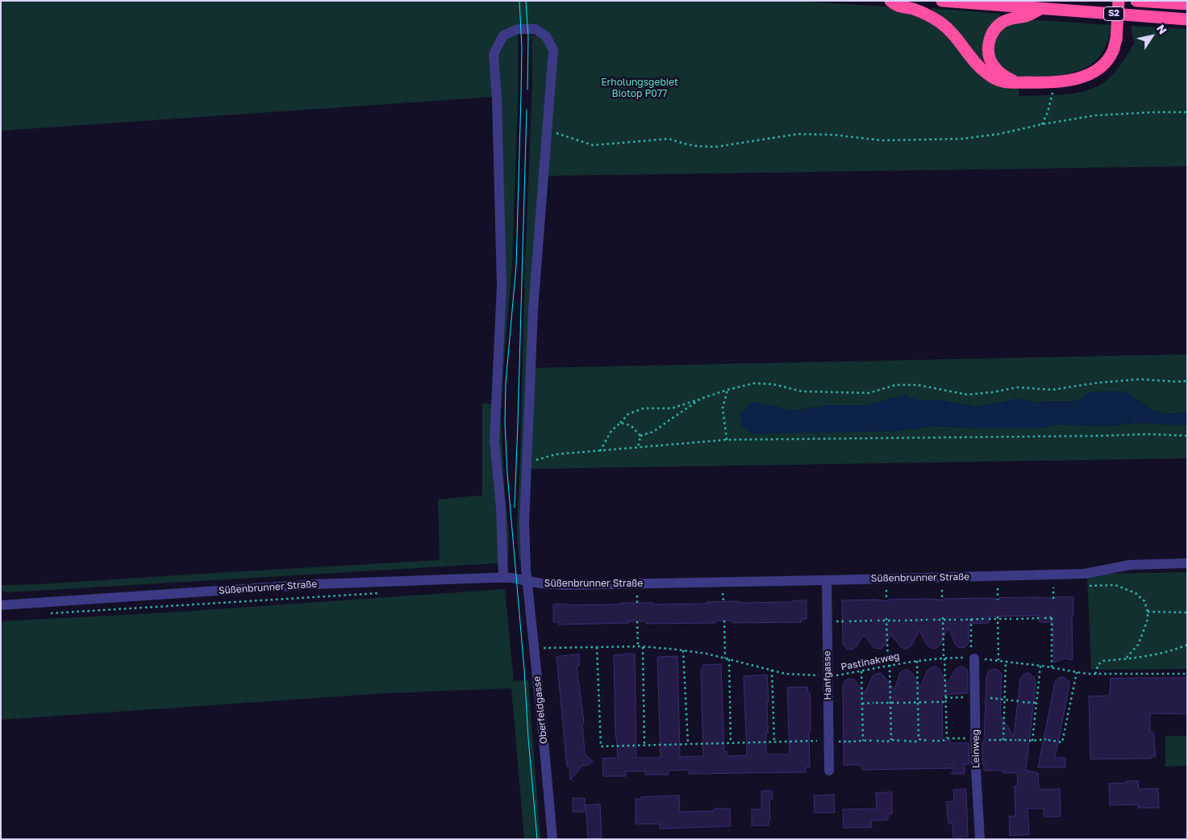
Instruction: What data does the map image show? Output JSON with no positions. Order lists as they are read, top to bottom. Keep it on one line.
{"streets":{"highway":["S2"],"street":["Süßenbrunner Straße","Hanfgasse","Oberfeldgasse","Leinweg"],"path":["Pastinakweg"]},"crossings":[["Süßenbrunner Straße","Hanfgasse"],["Süßenbrunner Straße","Oberfeldgasse"],["Pastinakweg","Hanfgasse"],["Pastinakweg","Oberfeldgasse"],["Pastinakweg","Leinweg"]],"parks":["Erholungsgebiet Biotop P077"],"north":"top right"}
